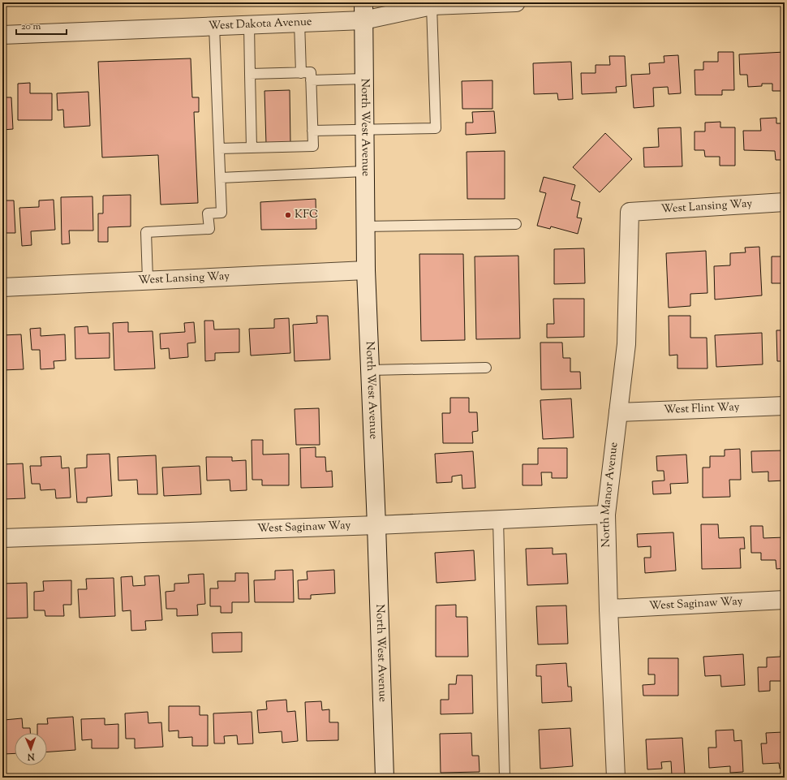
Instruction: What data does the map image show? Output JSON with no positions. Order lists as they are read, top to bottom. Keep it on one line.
{"streets":{"street":["West Dakota Avenue","North West Avenue","West Lansing Way","West Flint Way","North Manor Avenue","West Saginaw Way"]},"crossings":[["West Dakota Avenue","North West Avenue"],["North West Avenue","West Lansing Way"],["North West Avenue","West Saginaw Way"],["West Lansing Way","North Manor Avenue"],["West Flint Way","North Manor Avenue"],["North Manor Avenue","West Saginaw Way"]],"places":["KFC"],"scale_bar":"20 m","north":"bottom"}
